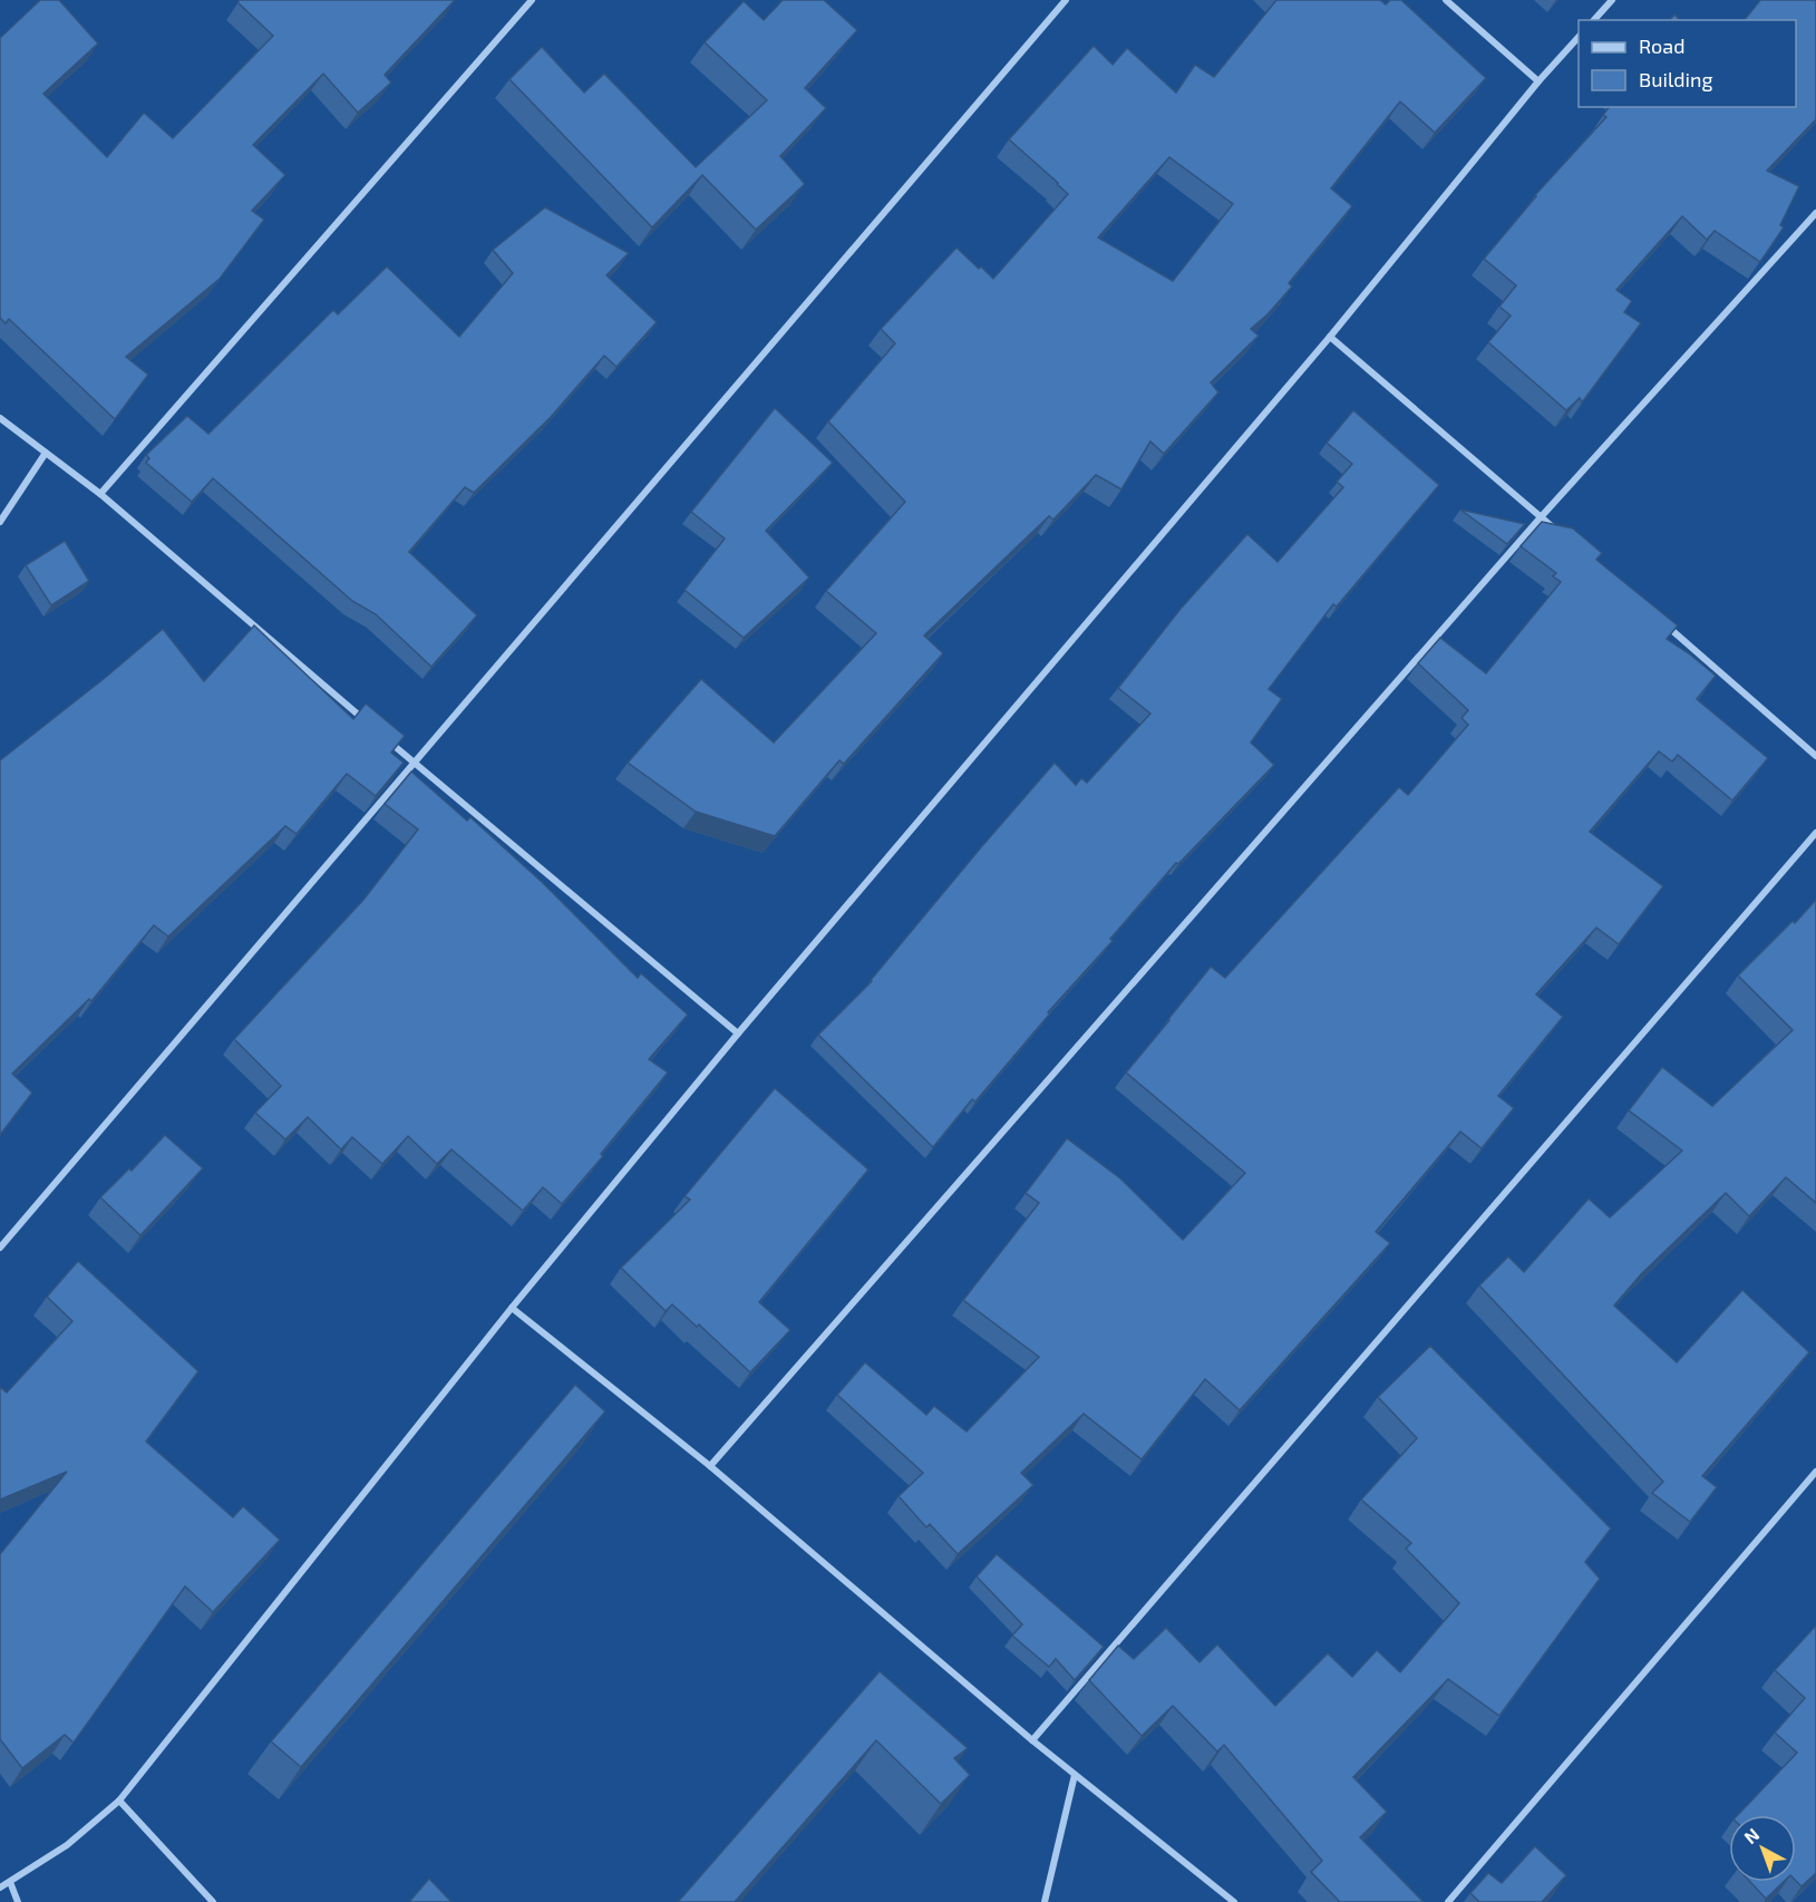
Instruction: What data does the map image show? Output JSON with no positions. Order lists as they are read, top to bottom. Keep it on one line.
{"legend":["Road","Building"],"north":"top left"}
